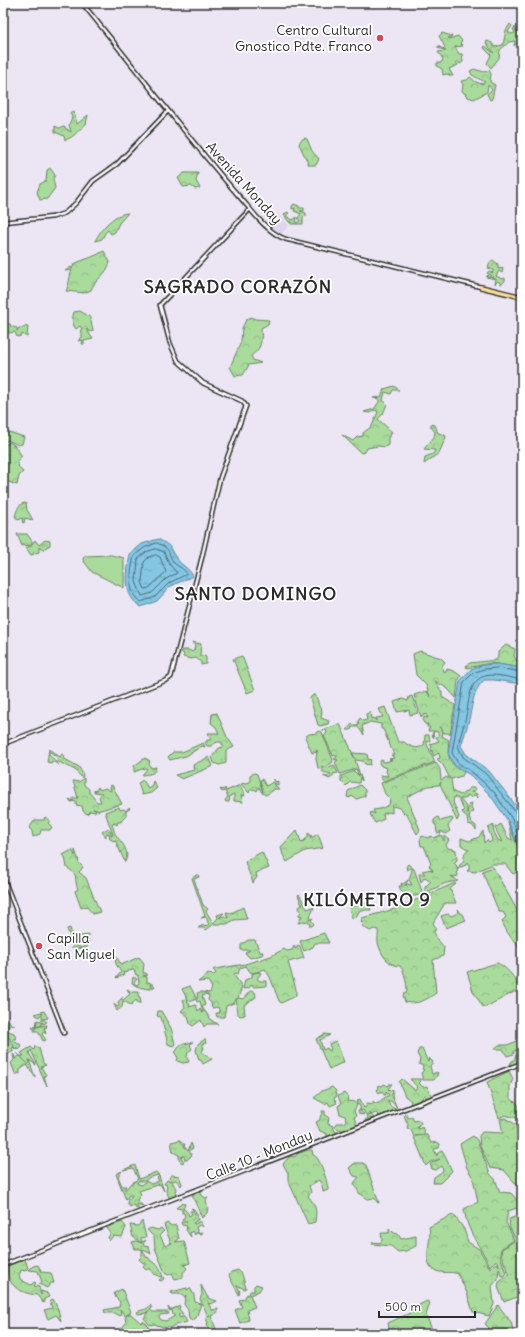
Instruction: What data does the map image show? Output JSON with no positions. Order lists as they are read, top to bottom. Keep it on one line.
{"streets":{"highway":["Avenida Monday"],"street":["Calle 10 - Monday"]},"districts":["SAGRADO CORAZÓN","SANTO DOMINGO","KILÓMETRO 9"],"places":["Centro Cultural Gnostico Pdte. Franco","Capilla San Miguel"],"scale_bar":"500 m"}
